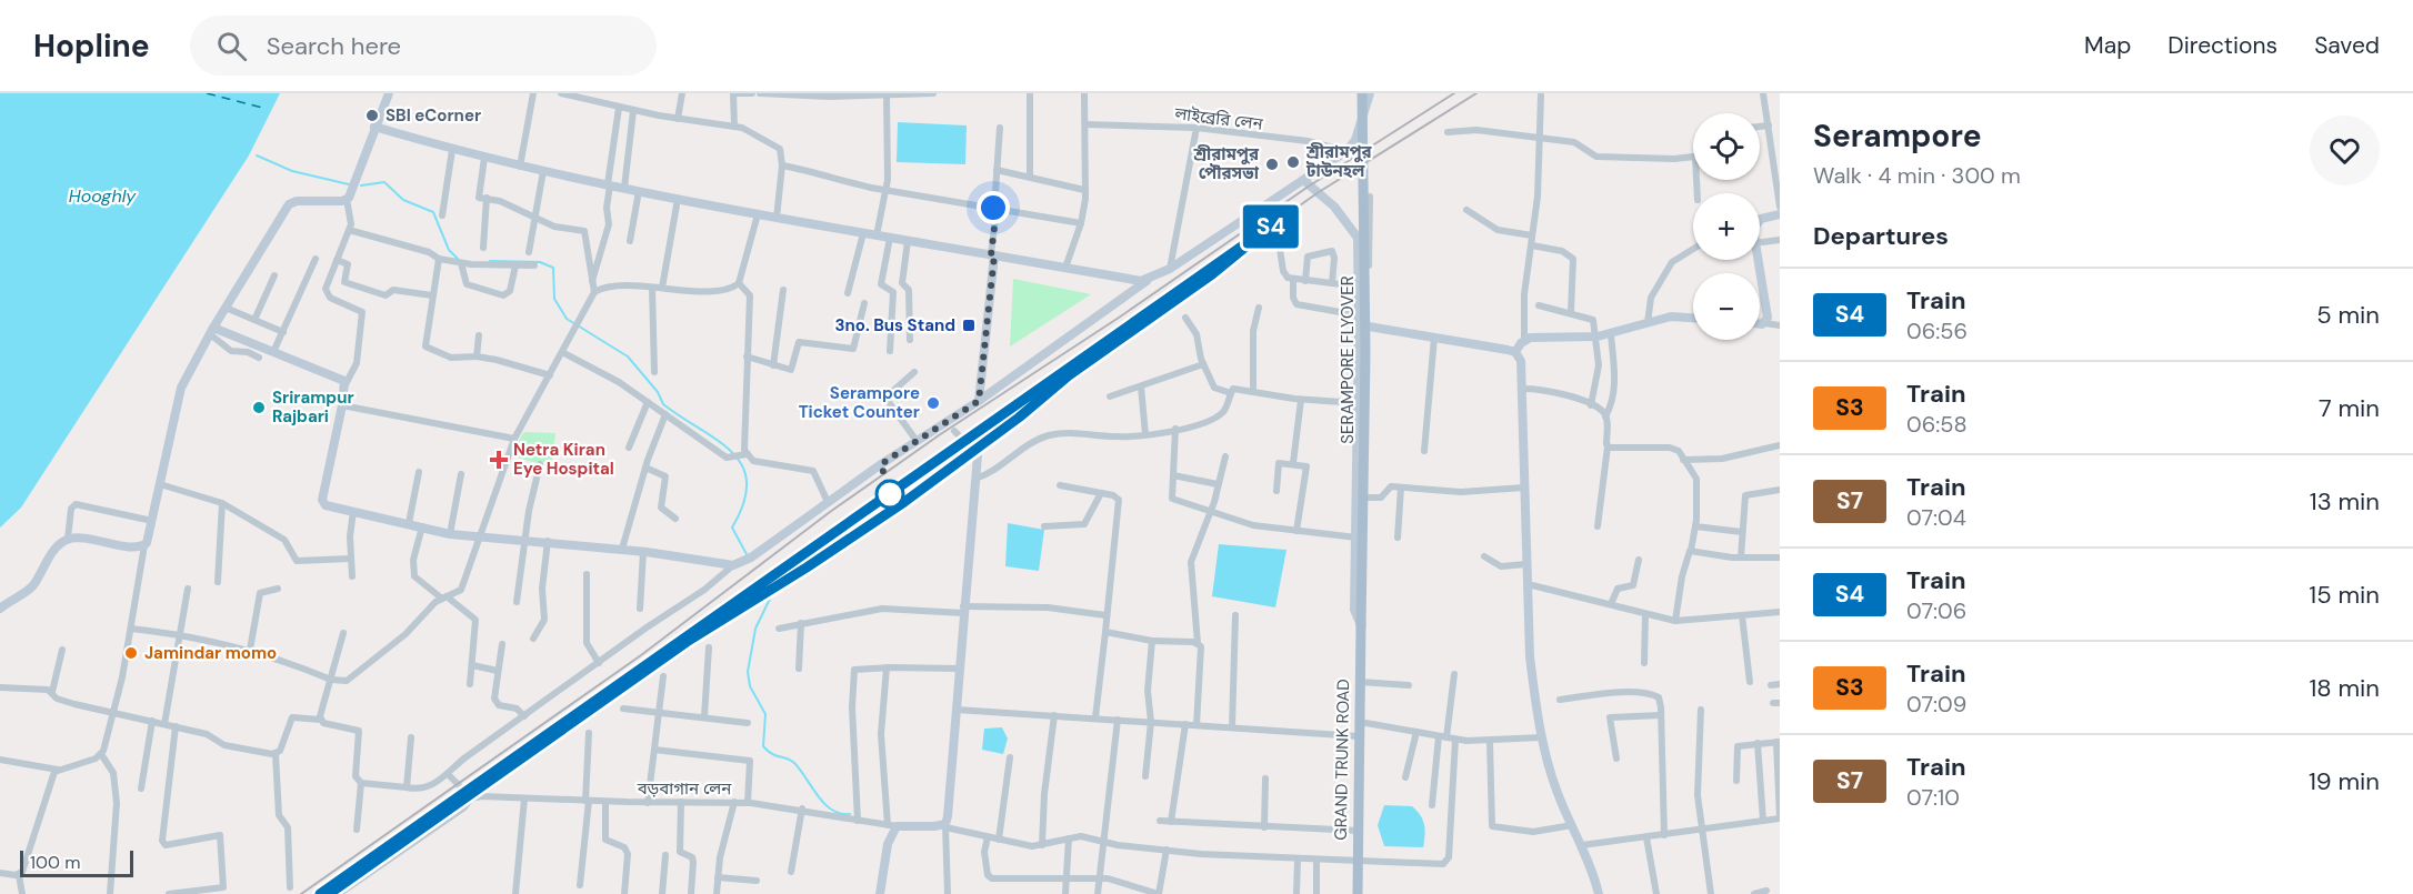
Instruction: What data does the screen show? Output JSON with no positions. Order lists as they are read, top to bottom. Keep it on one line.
{"streets":{"main road":["SERAMPORE FLYOVER","GRAND TRUNK ROAD"],"street":["লাইব্রেরি লেন","বড়বাগান লেন"]},"crossings":[["SERAMPORE FLYOVER","GRAND TRUNK ROAD"]],"water":["Hooghly"],"places":{"other":["SBI eCorner","শ্রীরামপুর টাউনহল","শ্রীরামপুর পৌরসভা","Serampore Ticket Counter","Srirampur Rajbari","Jamindar momo"],"transit":["3no. Bus Stand"],"health":["Netra Kiran Eye Hospital"]},"scale_bar":"100 m","page":{"header":"Hopline","search":"Search here","nav":["Map","Directions","Saved"],"on_map":"S4","heading":[["Serampore","Walk · 4 min · 300 m"],"Departures"],"map_buttons":["+","−"],"list":[{"mark":"S4","name":"Train","note":"06:56","value":"5 min"},{"mark":"S3","name":"Train","note":"06:58","value":"7 min"},{"mark":"S7","name":"Train","note":"07:04","value":"13 min"},{"mark":"S4","name":"Train","note":"07:06","value":"15 min"},{"mark":"S3","name":"Train","note":"07:09","value":"18 min"},{"mark":"S7","name":"Train","note":"07:10","value":"19 min"}],"scale":"100 m"}}
